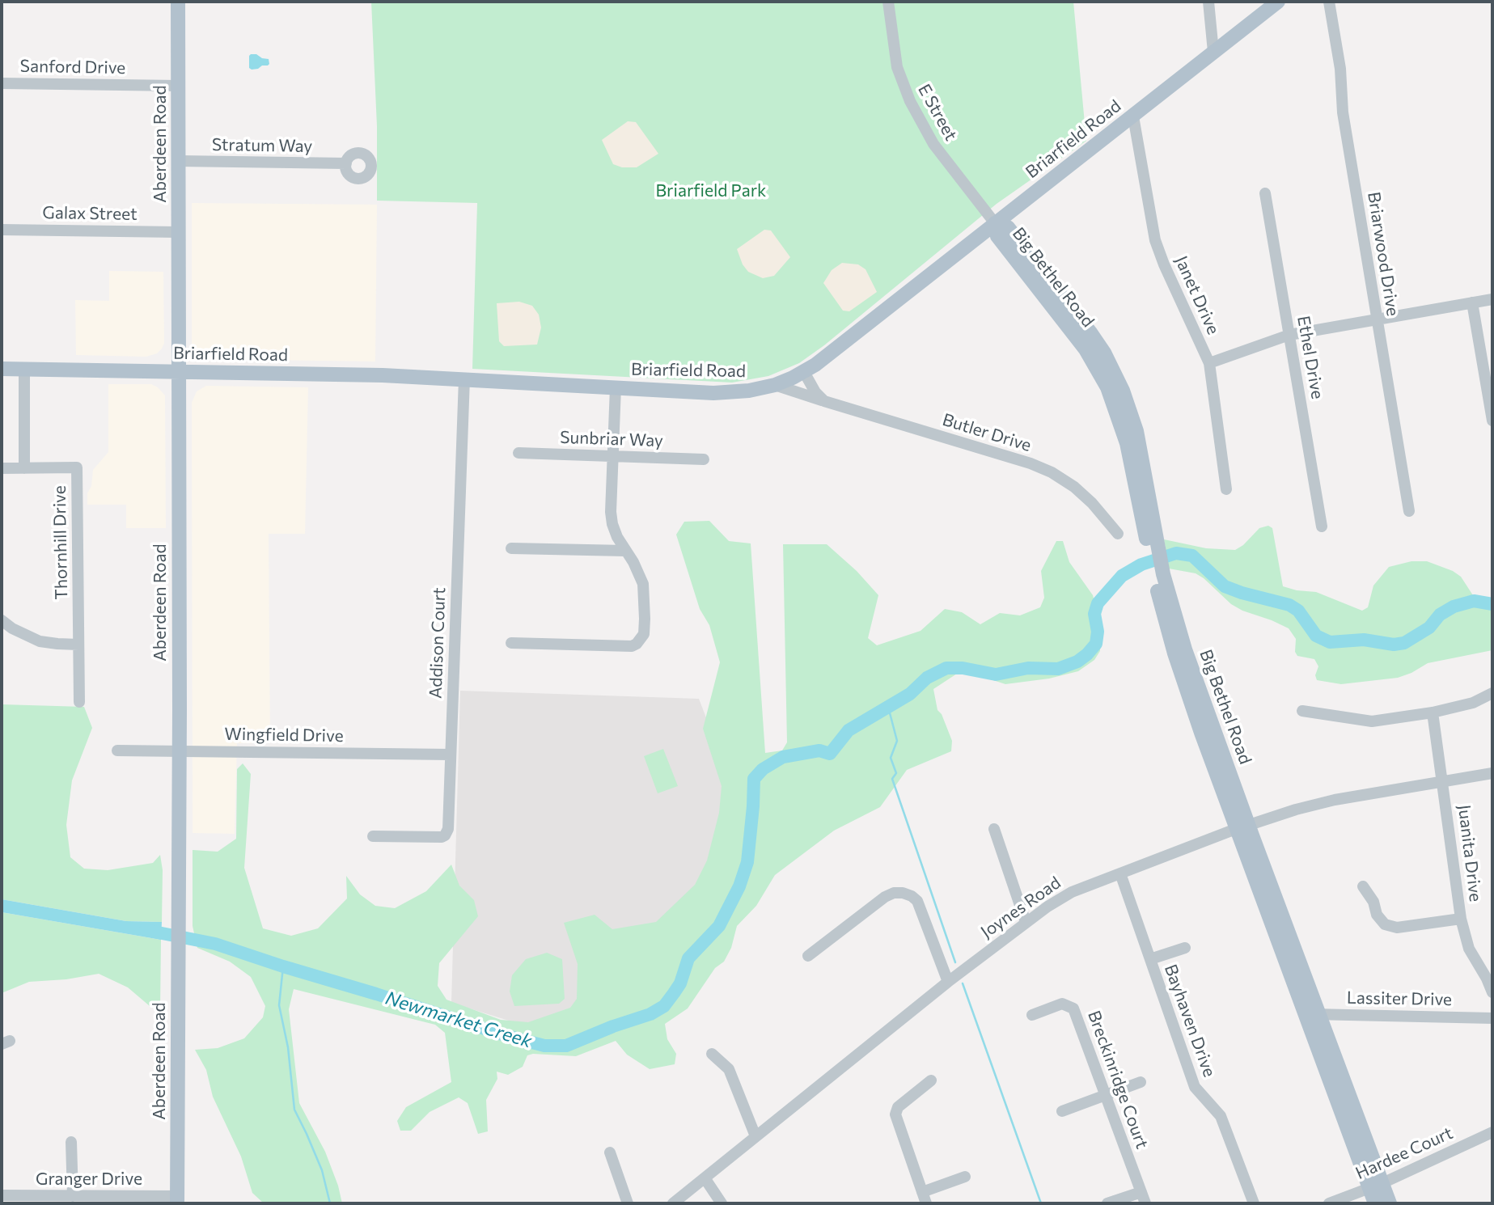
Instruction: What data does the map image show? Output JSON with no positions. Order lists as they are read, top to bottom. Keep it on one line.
{"streets":{"main road":["Briarfield Road","Aberdeen Road","Big Bethel Road"],"street":["Sanford Drive","E Street","Stratum Way","Galax Street","Briarwood Drive","Janet Drive","Ethel Drive","Butler Drive","Sunbriar Way","Thornhill Drive","Addison Court","Wingfield Drive","Juanita Drive","Joynes Road","Lassiter Drive","Bayhaven Drive","Breckinridge Court","Hardee Court","Granger Drive"]},"crossings":[["Sanford Drive","Aberdeen Road"],["E Street","Briarfield Road"],["E Street","Big Bethel Road"],["Briarfield Road","Aberdeen Road"],["Briarfield Road","Big Bethel Road"],["Briarfield Road","Janet Drive"],["Briarfield Road","Butler Drive"],["Briarfield Road","Addison Court"],["Aberdeen Road","Stratum Way"],["Aberdeen Road","Galax Street"],["Aberdeen Road","Wingfield Drive"],["Aberdeen Road","Granger Drive"],["Big Bethel Road","Joynes Road"],["Big Bethel Road","Lassiter Drive"],["Big Bethel Road","Hardee Court"],["Addison Court","Wingfield Drive"],["Juanita Drive","Joynes Road"],["Joynes Road","Bayhaven Drive"]],"water":["Newmarket Creek"],"parks":["Briarfield Park"]}
